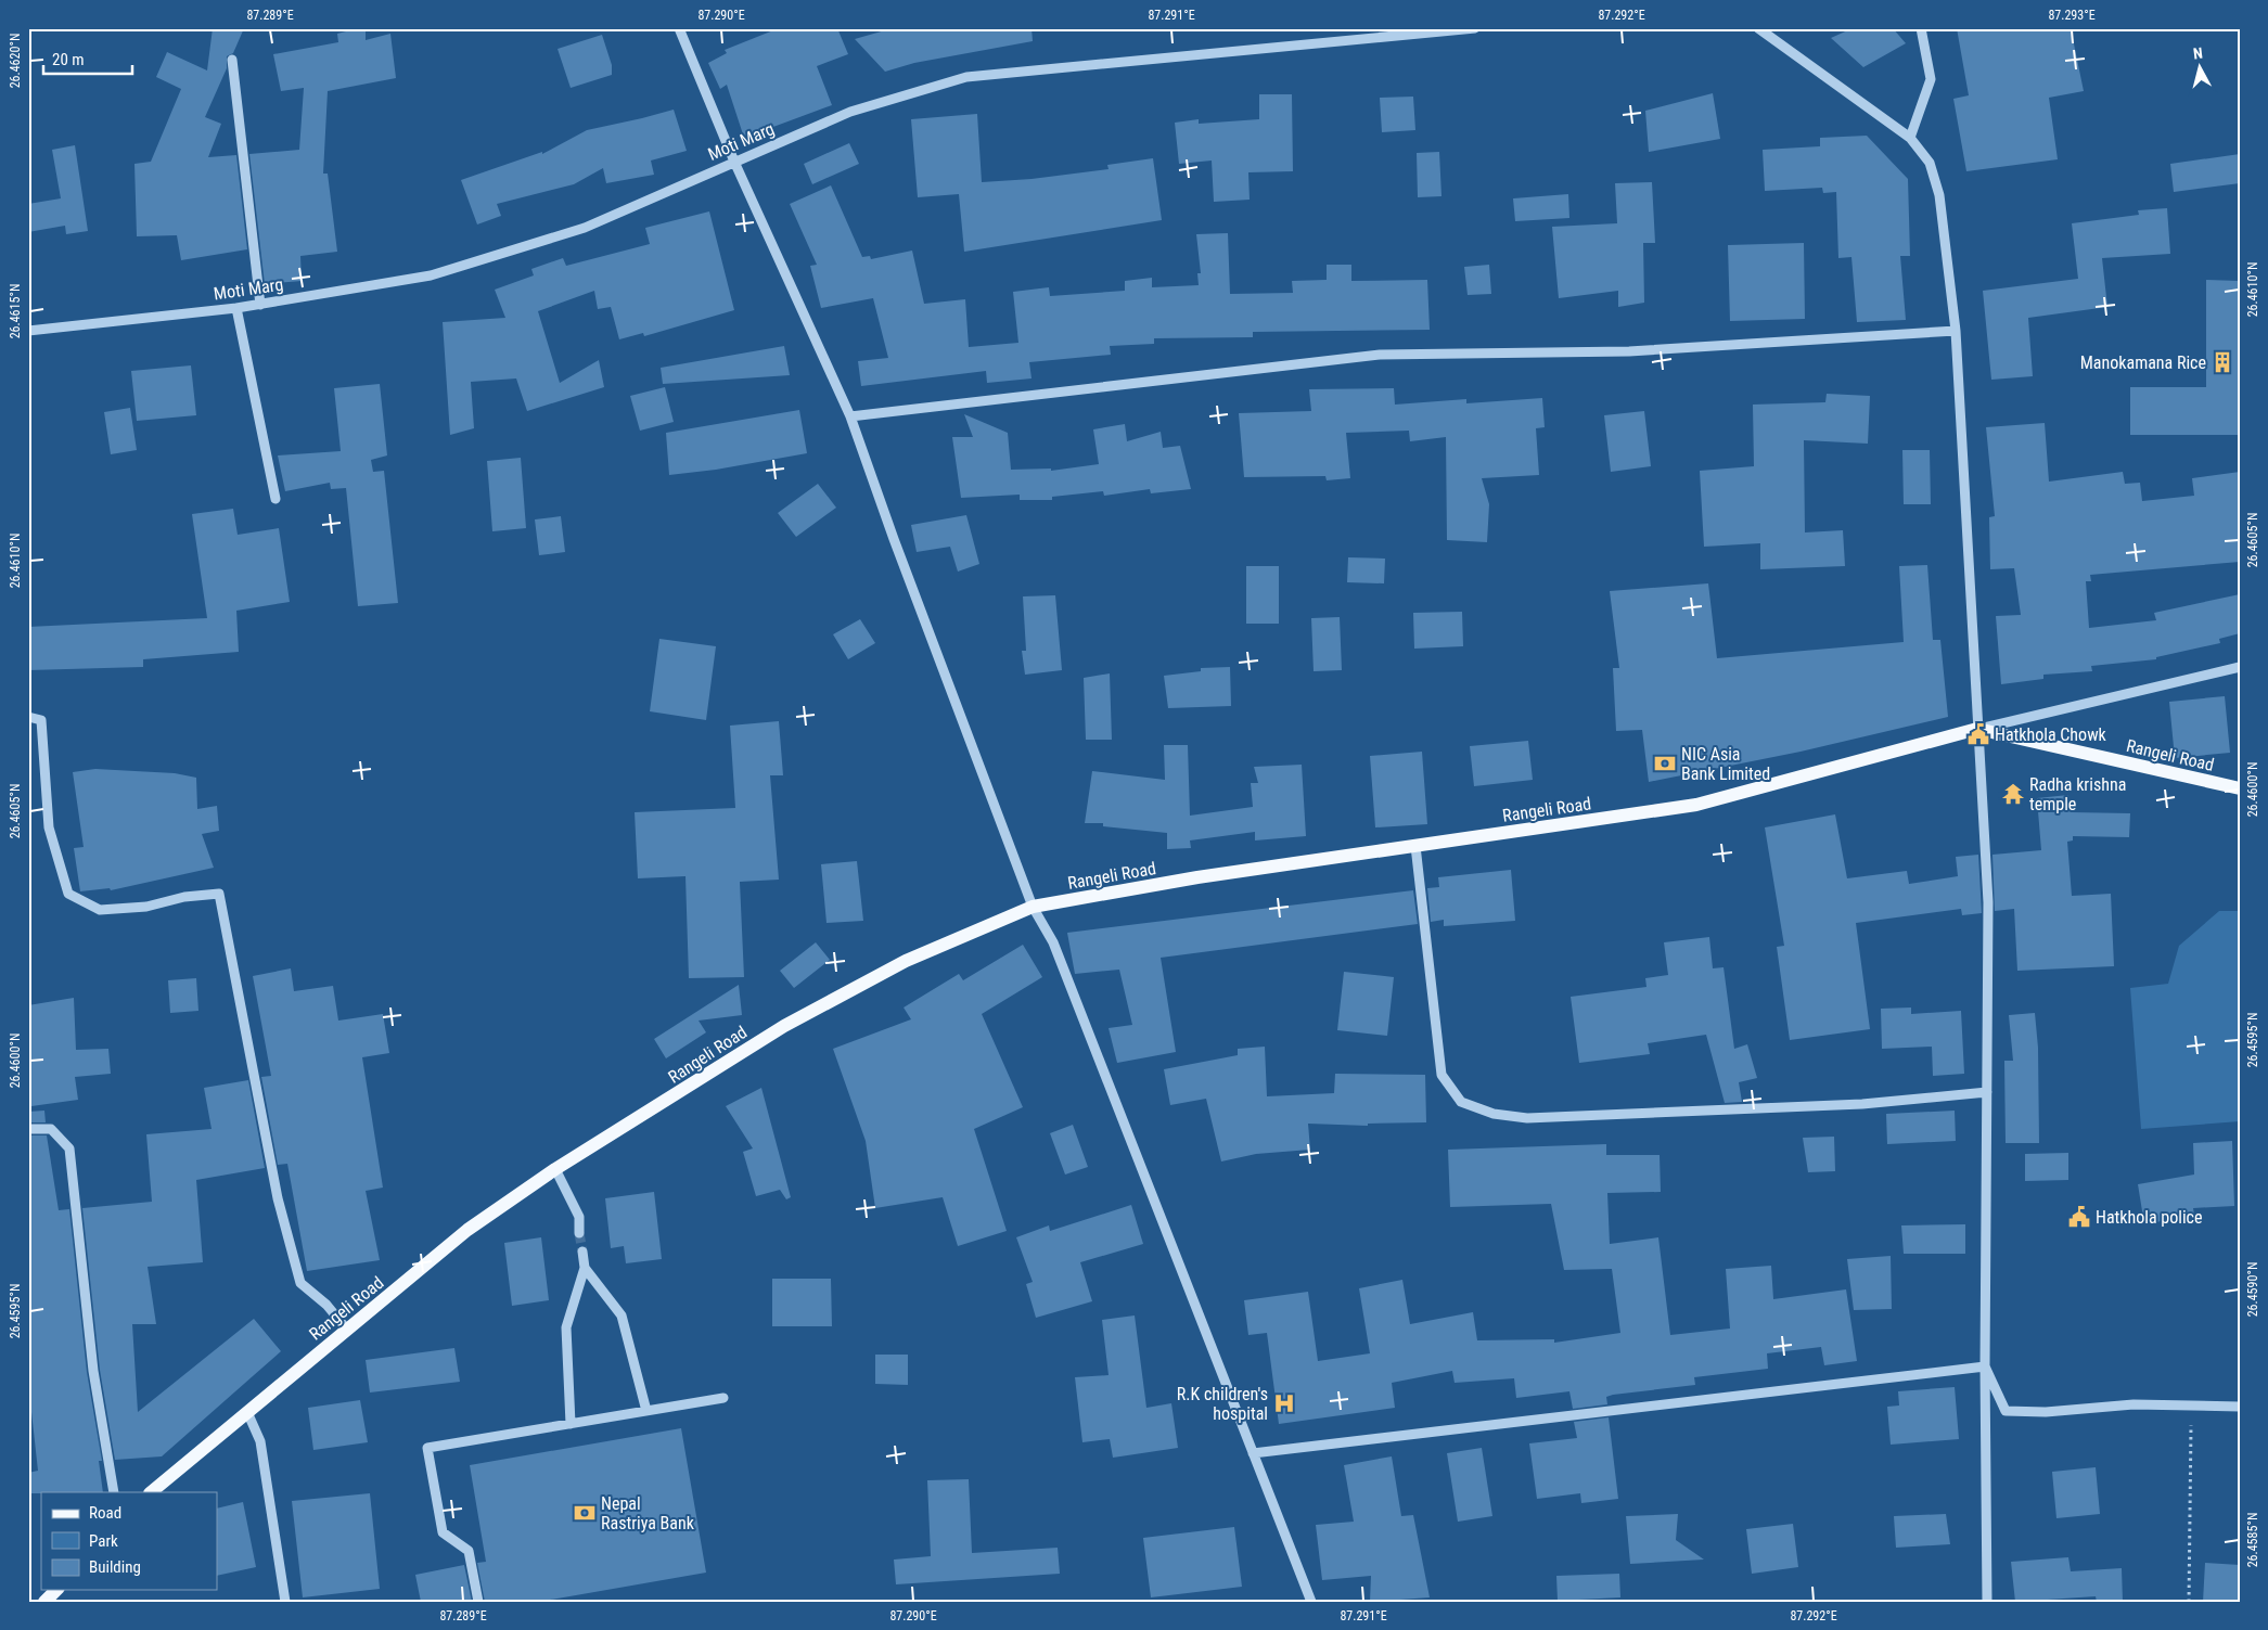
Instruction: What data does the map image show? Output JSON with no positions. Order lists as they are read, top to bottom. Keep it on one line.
{"streets":{"main road":["Rangeli Road"],"street":["Moti Marg"]},"places":{"building":["Manokamana Rice"],"public building":["Hatkhola Chowk","Hatkhola police"],"bank":["NIC Asia Bank Limited","Nepal Rastriya Bank"],"temple":["Radha krishna temple"],"hospital":["R.K children's hospital"]},"legend":["Road","Park","Building"],"scale_bar":"20 m","north":"top","coordinates":["87.289°E","87.290°E","87.291°E","87.292°E","87.293°E","26.4620°N","26.4610°N","26.4615°N","26.4605°N","26.4600°N","26.4595°N","26.4590°N","26.4585°N"]}
